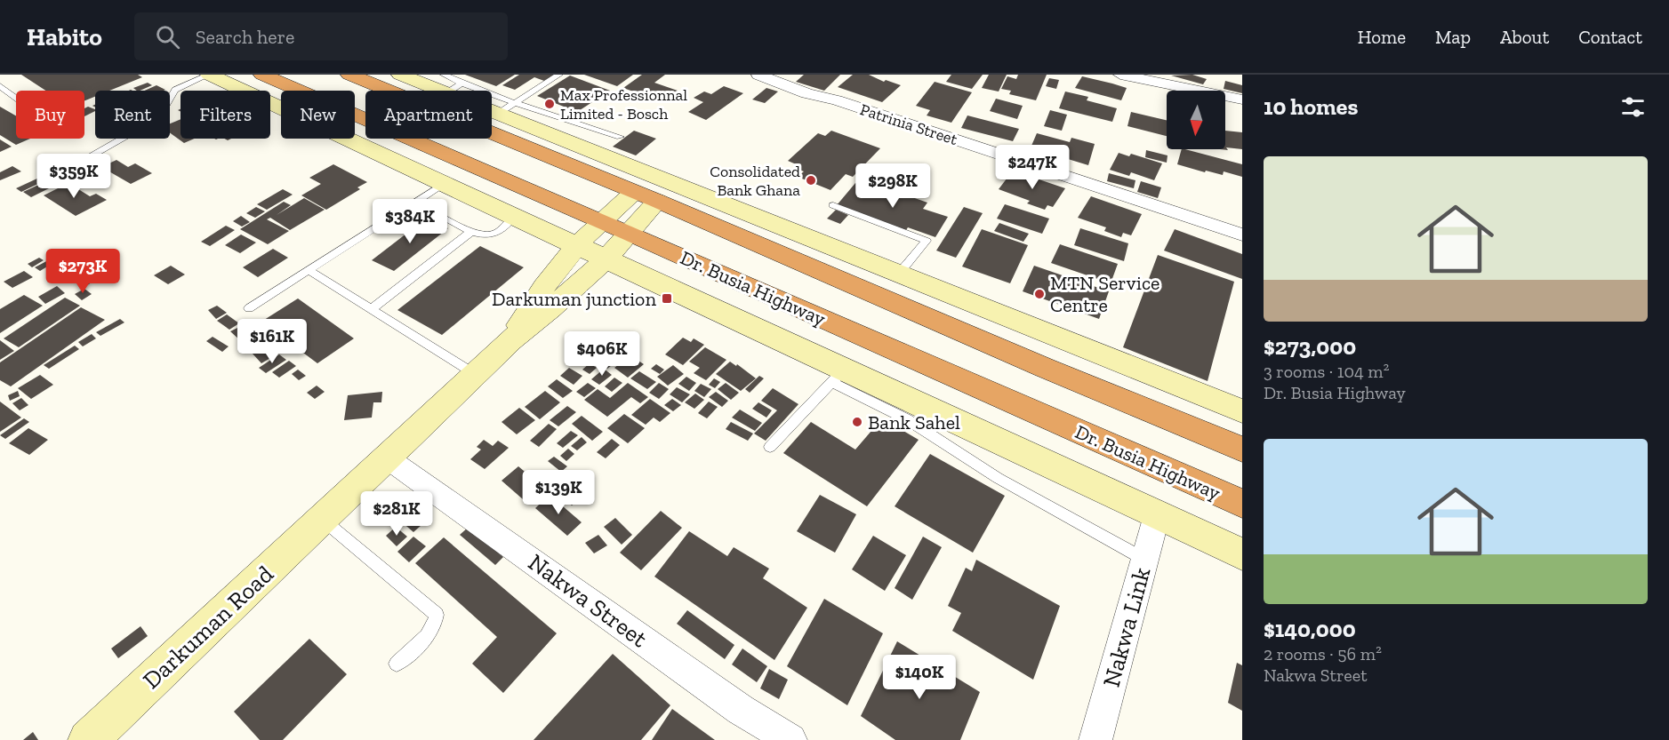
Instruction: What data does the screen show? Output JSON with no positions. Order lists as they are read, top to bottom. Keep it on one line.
{"streets":{"highway":["Dr. Busia Highway"],"street":["Patrinia Street","Nakwa Street","Darkuman Road","Nakwa Link"]},"crossings":[["Dr. Busia Highway","Nakwa Link"],["Nakwa Street","Darkuman Road"]],"places":{"other":["Max Professionnal Limited - Bosch","Consolidated Bank Ghana","MTN Service Centre","Bank Sahel"],"transit":["Darkuman junction"]},"north":"bottom","page":{"header":"Habito","search":"Search here","nav":["Home","Map","About","Contact"],"heading":"10 homes","chip":["Buy","Rent","Filters","New","Apartment"],"list":[{"name":"$273,000","note":"3 rooms · 104 m² · Dr. Busia Highway"},{"name":"$140,000","note":"2 rooms · 56 m² · Nakwa Street"}],"price":["$247K","$359K","$298K","$384K","$273K","$161K","$406K","$139K","$281K","$140K"]}}
